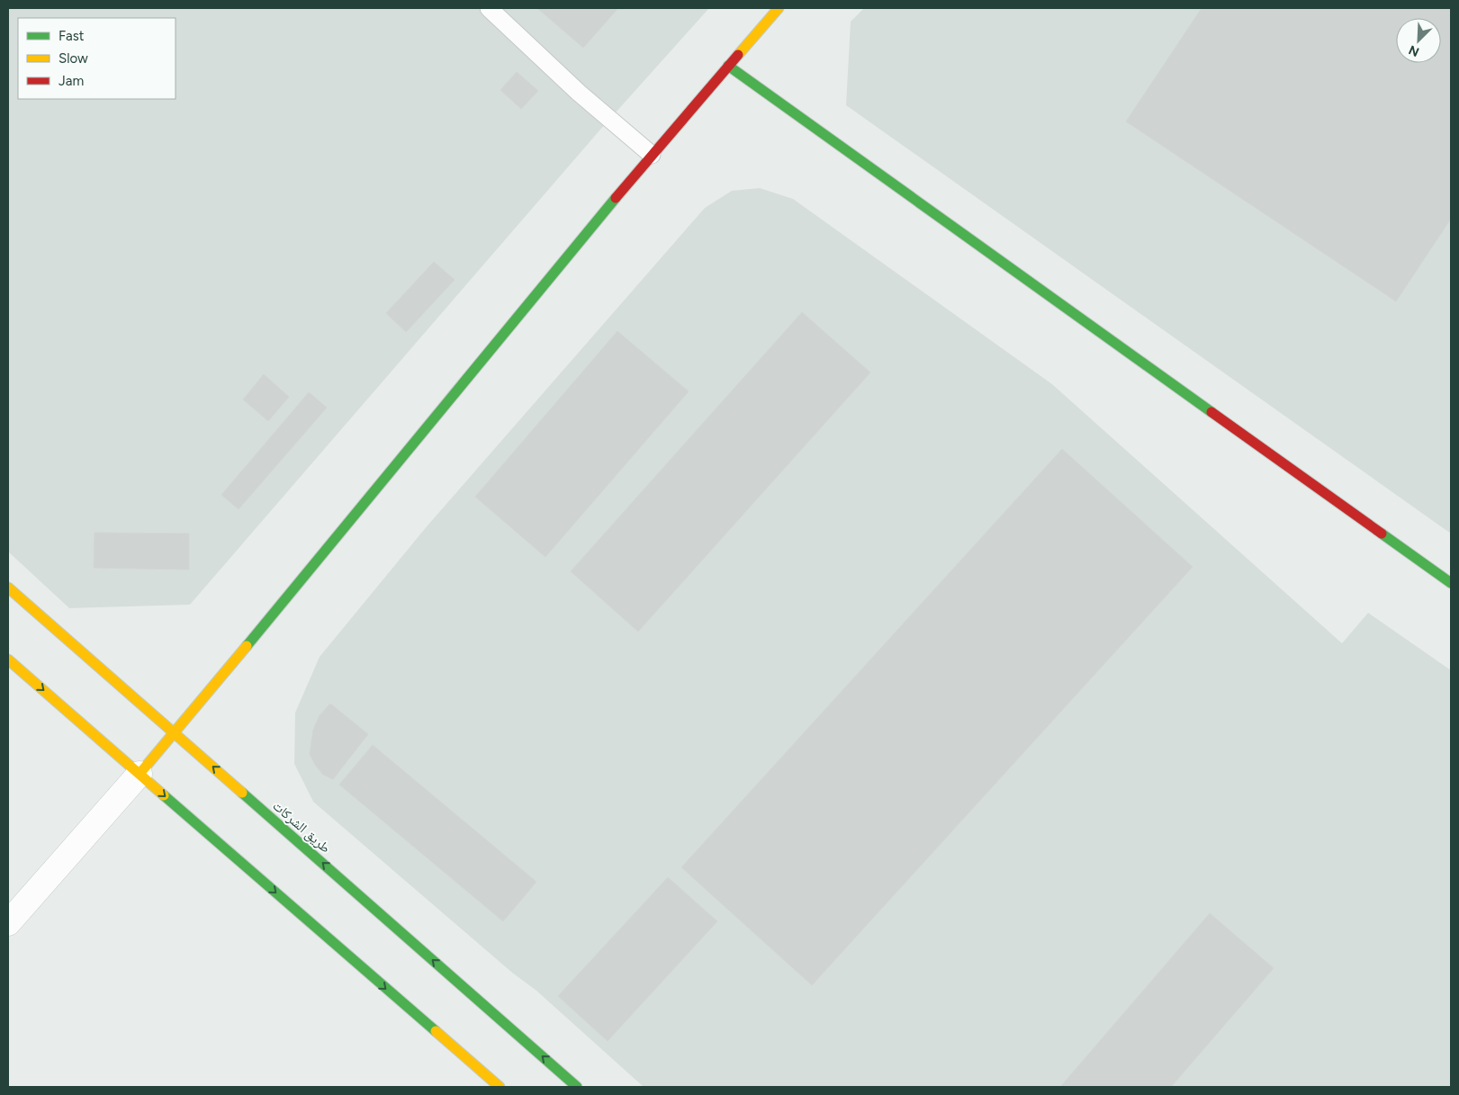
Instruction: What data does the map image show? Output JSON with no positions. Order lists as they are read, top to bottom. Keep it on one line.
{"streets":{"street":["طريق الشركات"]},"legend":["Fast","Slow","Jam"],"north":"bottom left"}
